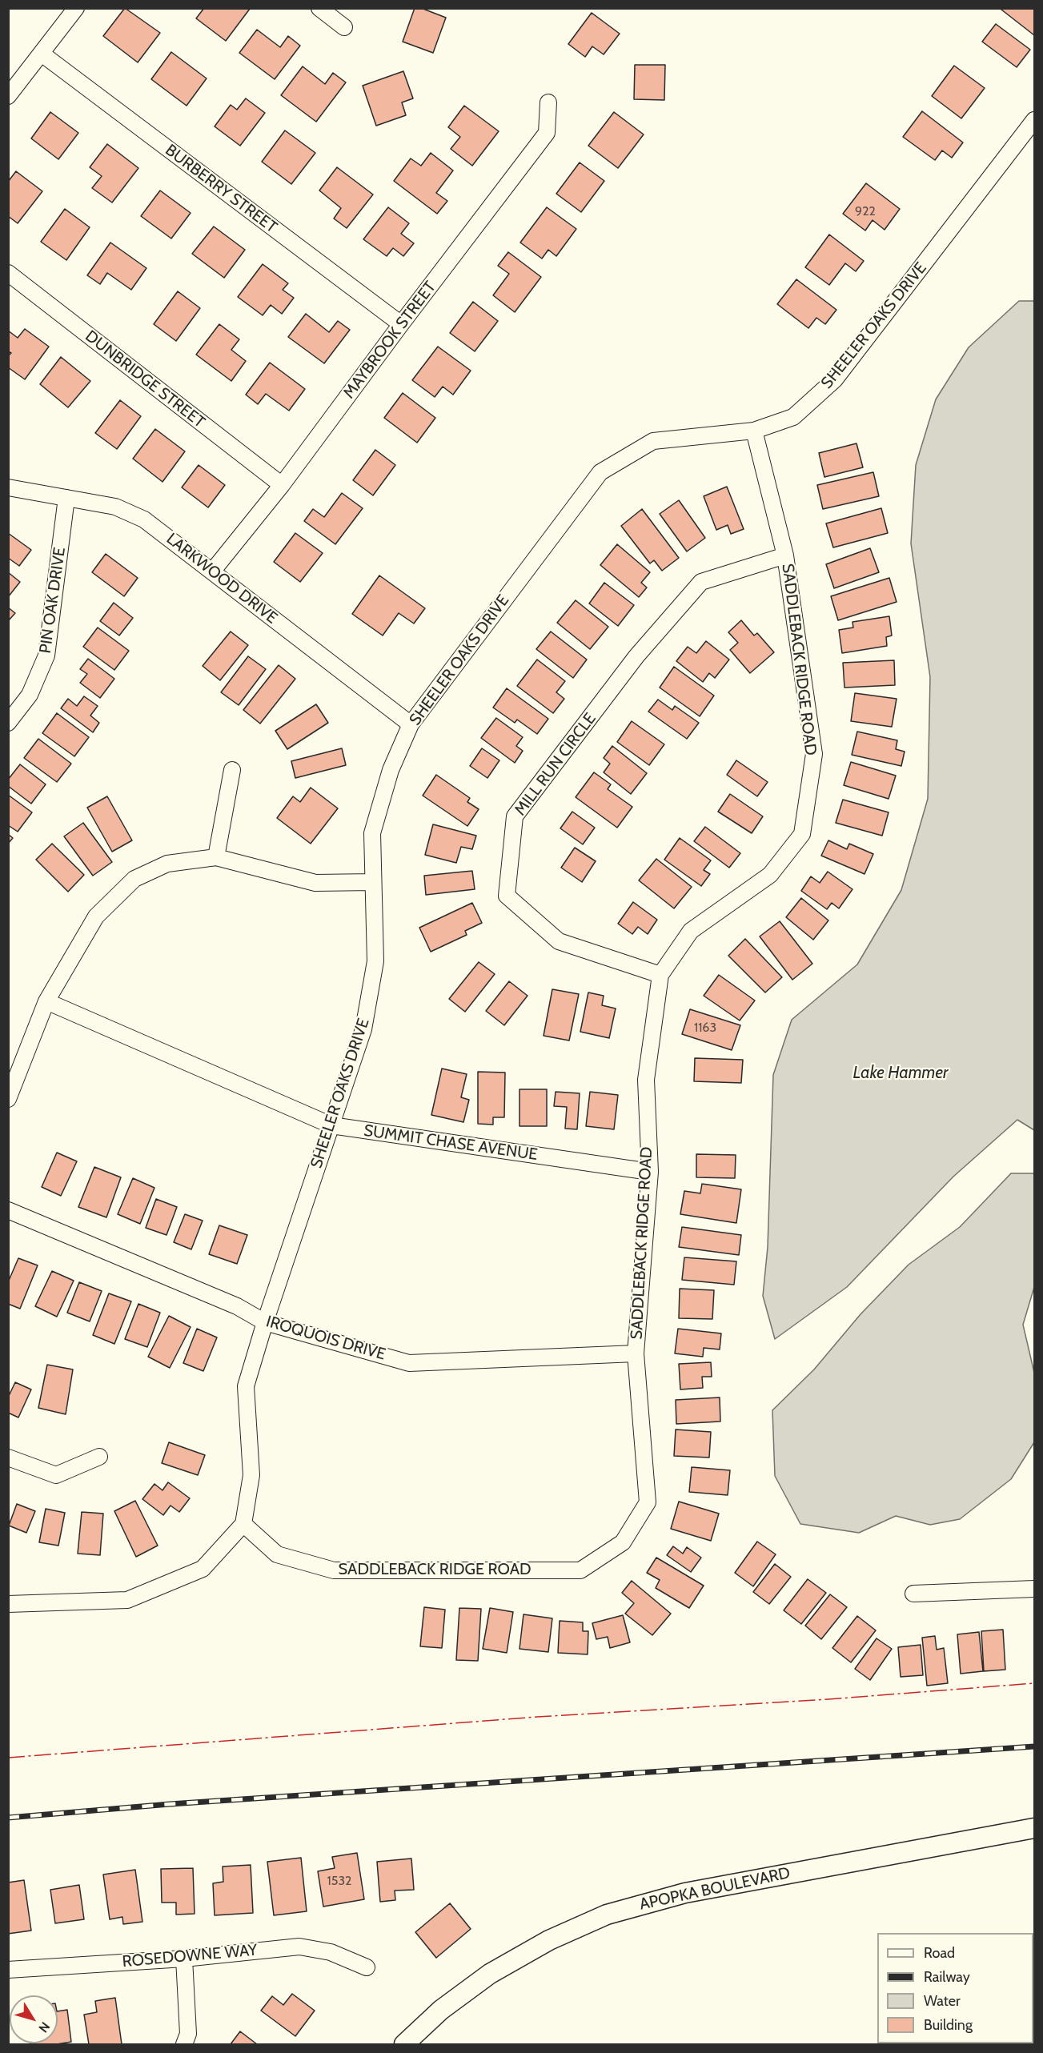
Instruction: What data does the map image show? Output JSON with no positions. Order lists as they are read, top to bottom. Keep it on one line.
{"streets":{"street":["BURBERRY STREET","SHEELER OAKS DRIVE","MAYBROOK STREET","DUNBRIDGE STREET","LARKWOOD DRIVE","PIN OAK DRIVE","SADDLEBACK RIDGE ROAD","MILL RUN CIRCLE","SUMMIT CHASE AVENUE","IROQUOIS DRIVE","APOPKA BOULEVARD","ROSEDOWNE WAY"]},"crossings":[["BURBERRY STREET","MAYBROOK STREET"],["SHEELER OAKS DRIVE","LARKWOOD DRIVE"],["SHEELER OAKS DRIVE","SADDLEBACK RIDGE ROAD"],["SHEELER OAKS DRIVE","SUMMIT CHASE AVENUE"],["SHEELER OAKS DRIVE","IROQUOIS DRIVE"],["MAYBROOK STREET","DUNBRIDGE STREET"],["MAYBROOK STREET","LARKWOOD DRIVE"],["LARKWOOD DRIVE","PIN OAK DRIVE"],["SADDLEBACK RIDGE ROAD","MILL RUN CIRCLE"],["SADDLEBACK RIDGE ROAD","SUMMIT CHASE AVENUE"],["SADDLEBACK RIDGE ROAD","IROQUOIS DRIVE"]],"water":["Lake Hammer"],"house_numbers":["922","1163","1532"],"legend":["Road","Railway","Water","Building"],"north":"bottom right"}
